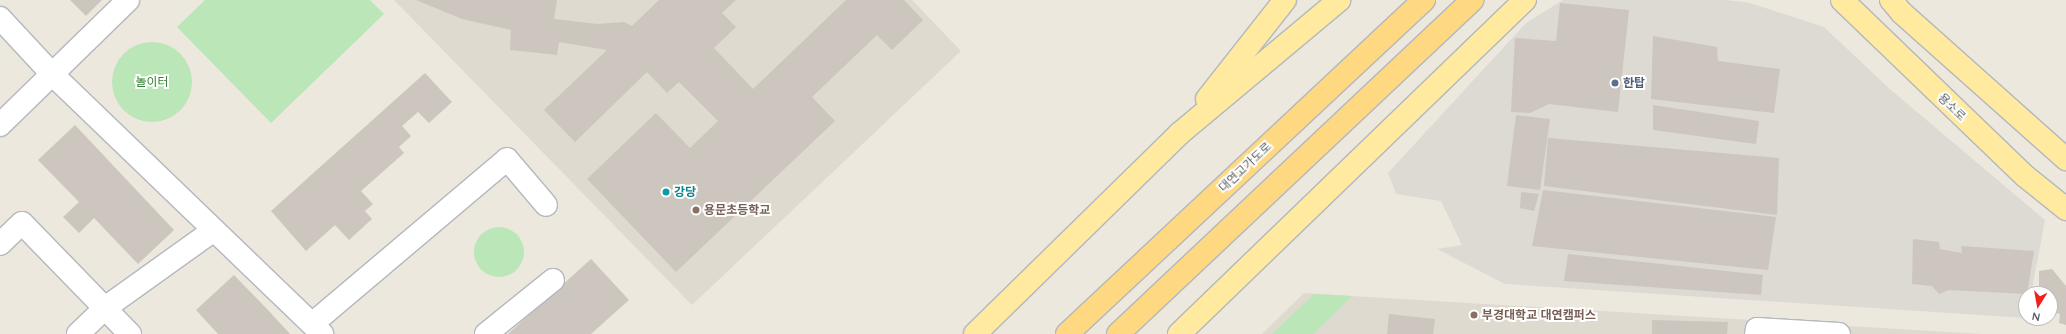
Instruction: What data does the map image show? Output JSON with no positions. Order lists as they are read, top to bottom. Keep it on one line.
{"streets":{"highway":["대연고가도로"],"main road":["용소로"]},"parks":["놀이터"],"places":["한탑","강당","용문초등학교","부경대학교 대연캠퍼스"],"north":"bottom"}
